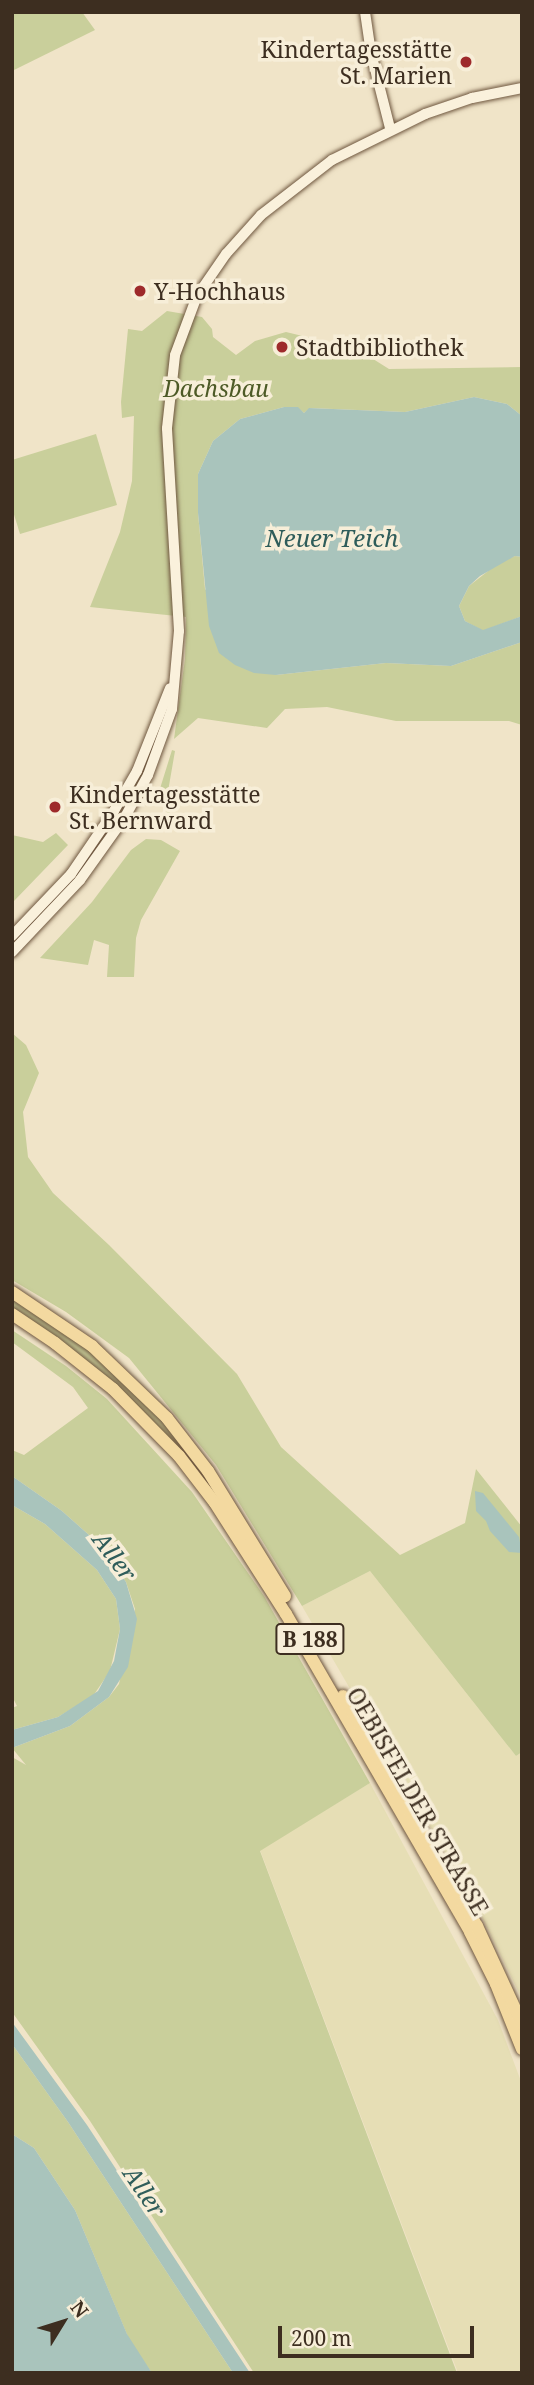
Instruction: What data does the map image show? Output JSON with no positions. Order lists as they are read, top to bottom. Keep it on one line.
{"streets":{"main road":["B 188","OEBISFELDER STRASSE"]},"water":["Neuer Teich","Aller"],"parks":["Dachsbau"],"places":["Kindertagesstätte St. Marien","Y-Hochhaus","Stadtbibliothek","Kindertagesstätte St. Bernward"],"scale_bar":"200 m","north":"top right"}
